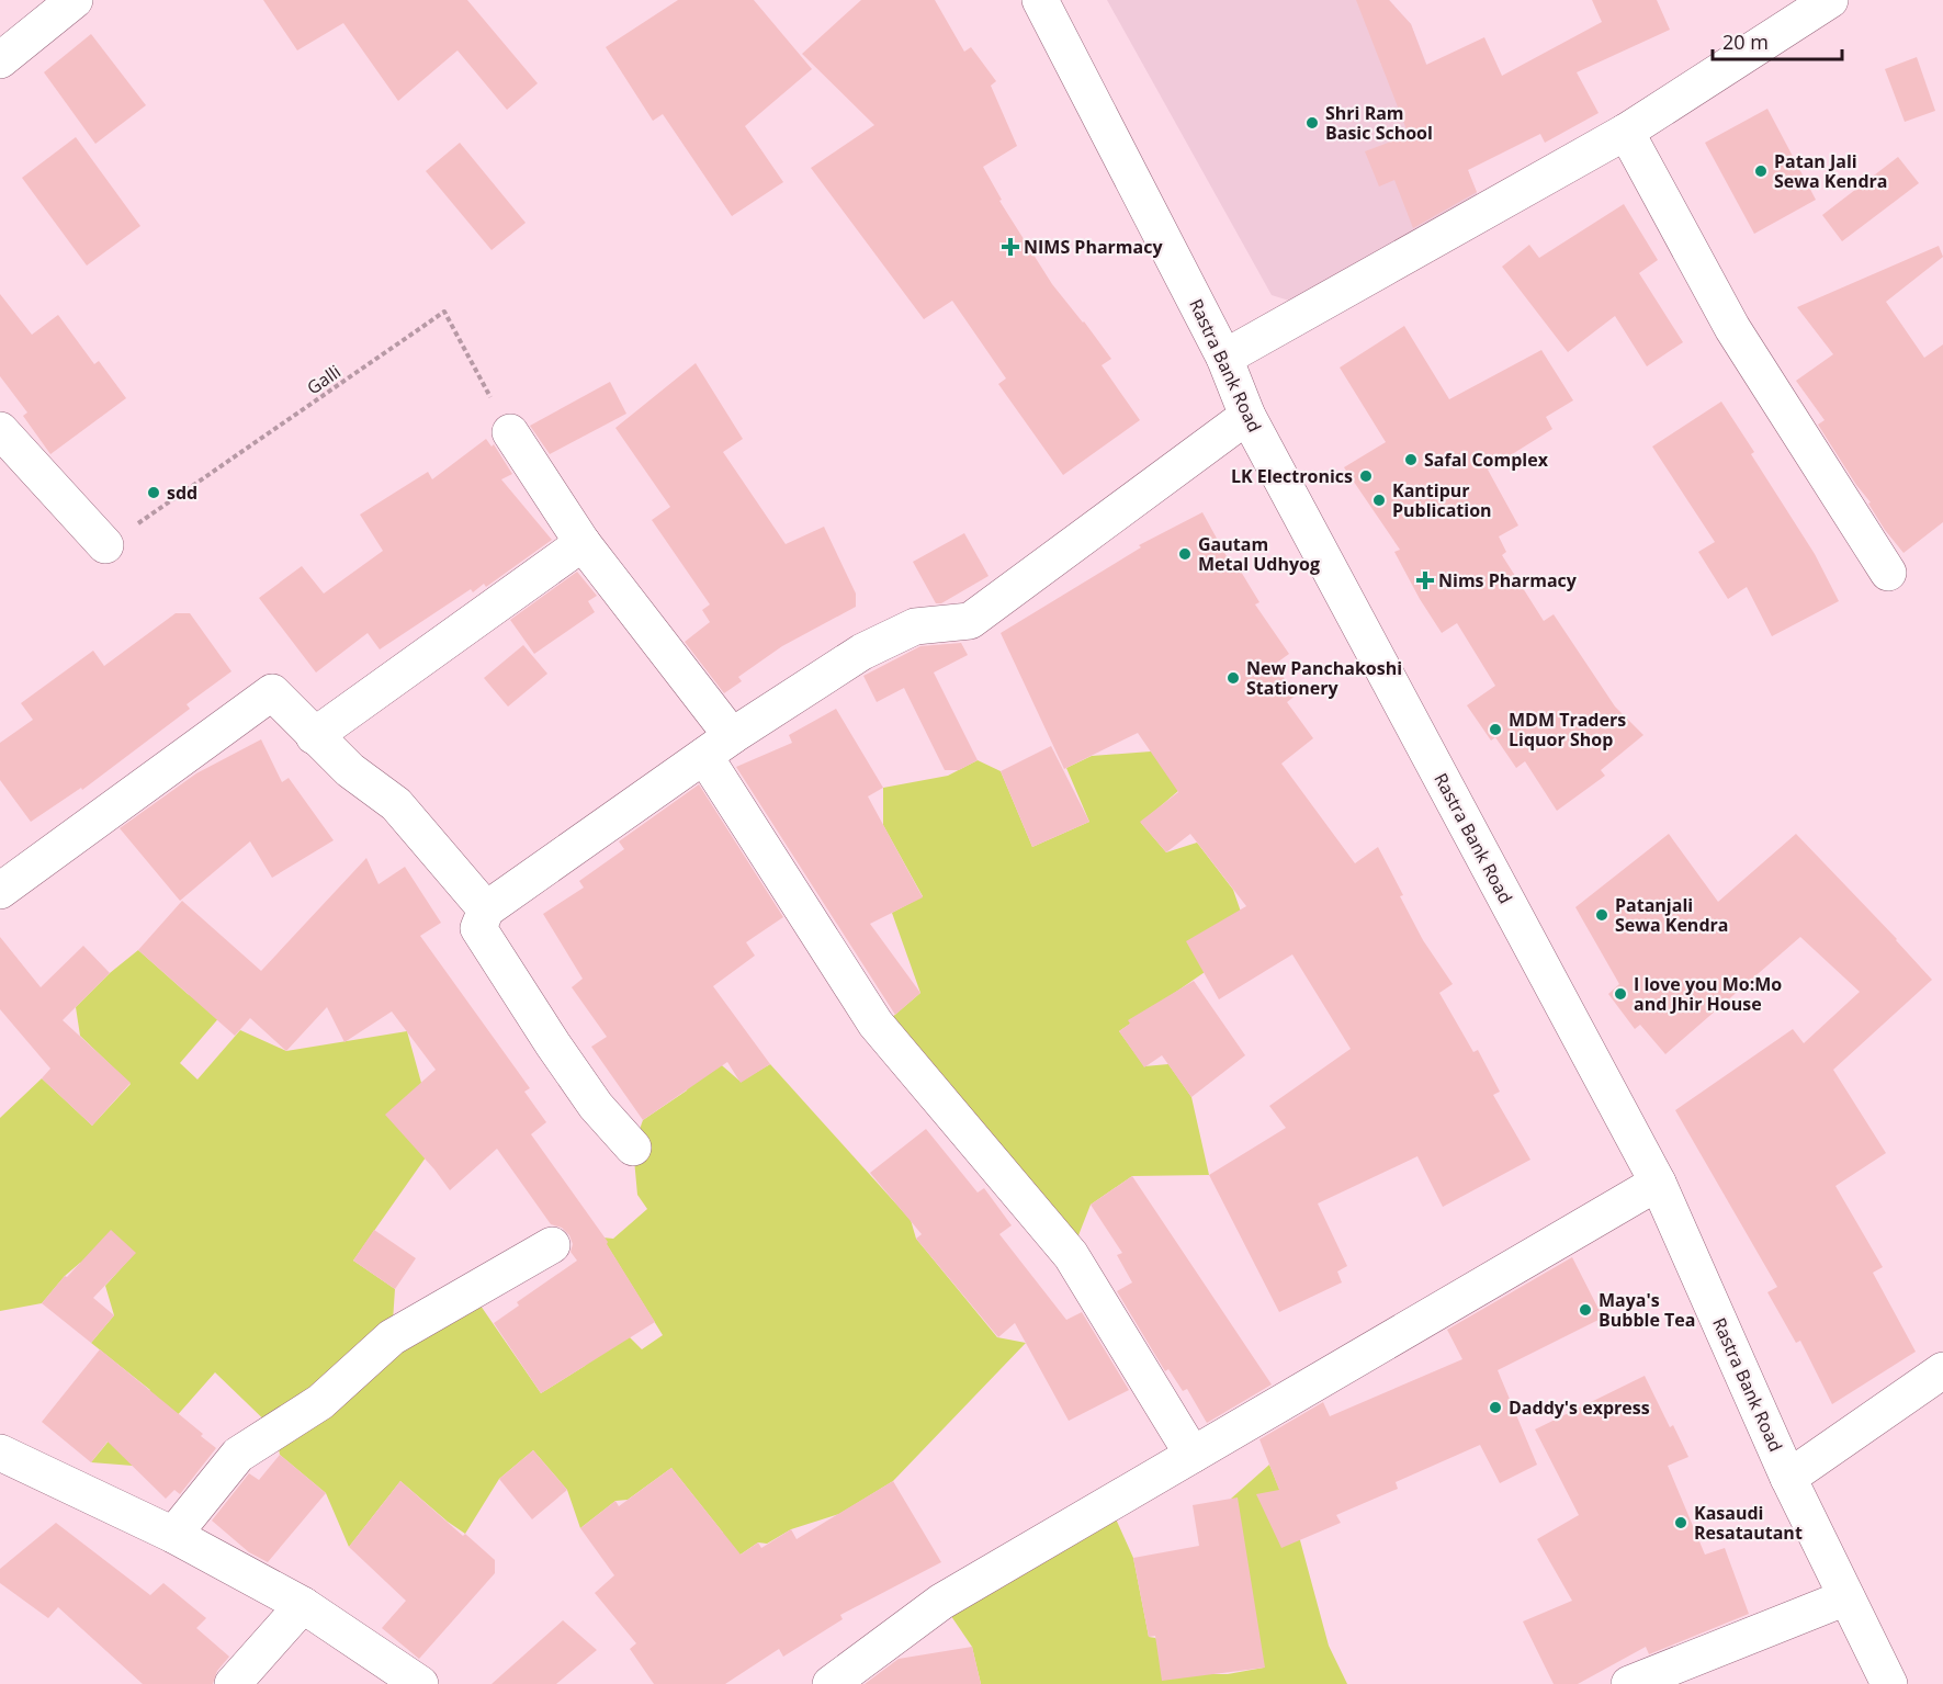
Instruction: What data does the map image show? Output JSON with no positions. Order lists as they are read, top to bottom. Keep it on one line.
{"streets":{"street":["Rastra Bank Road"],"path":["Galli"]},"places":{"other":["Shri Ram Basic School","Patan Jali Sewa Kendra","Safal Complex","LK Electronics","sdd","Kantipur Publication","Gautam Metal Udhyog","New Panchakoshi Stationery","MDM Traders Liquor Shop","Patanjali Sewa Kendra","I love you Mo:Mo and Jhir House","Maya's Bubble Tea","Daddy's express","Kasaudi Resatautant"],"health":["NIMS Pharmacy","Nims Pharmacy"]},"scale_bar":"20 m"}
